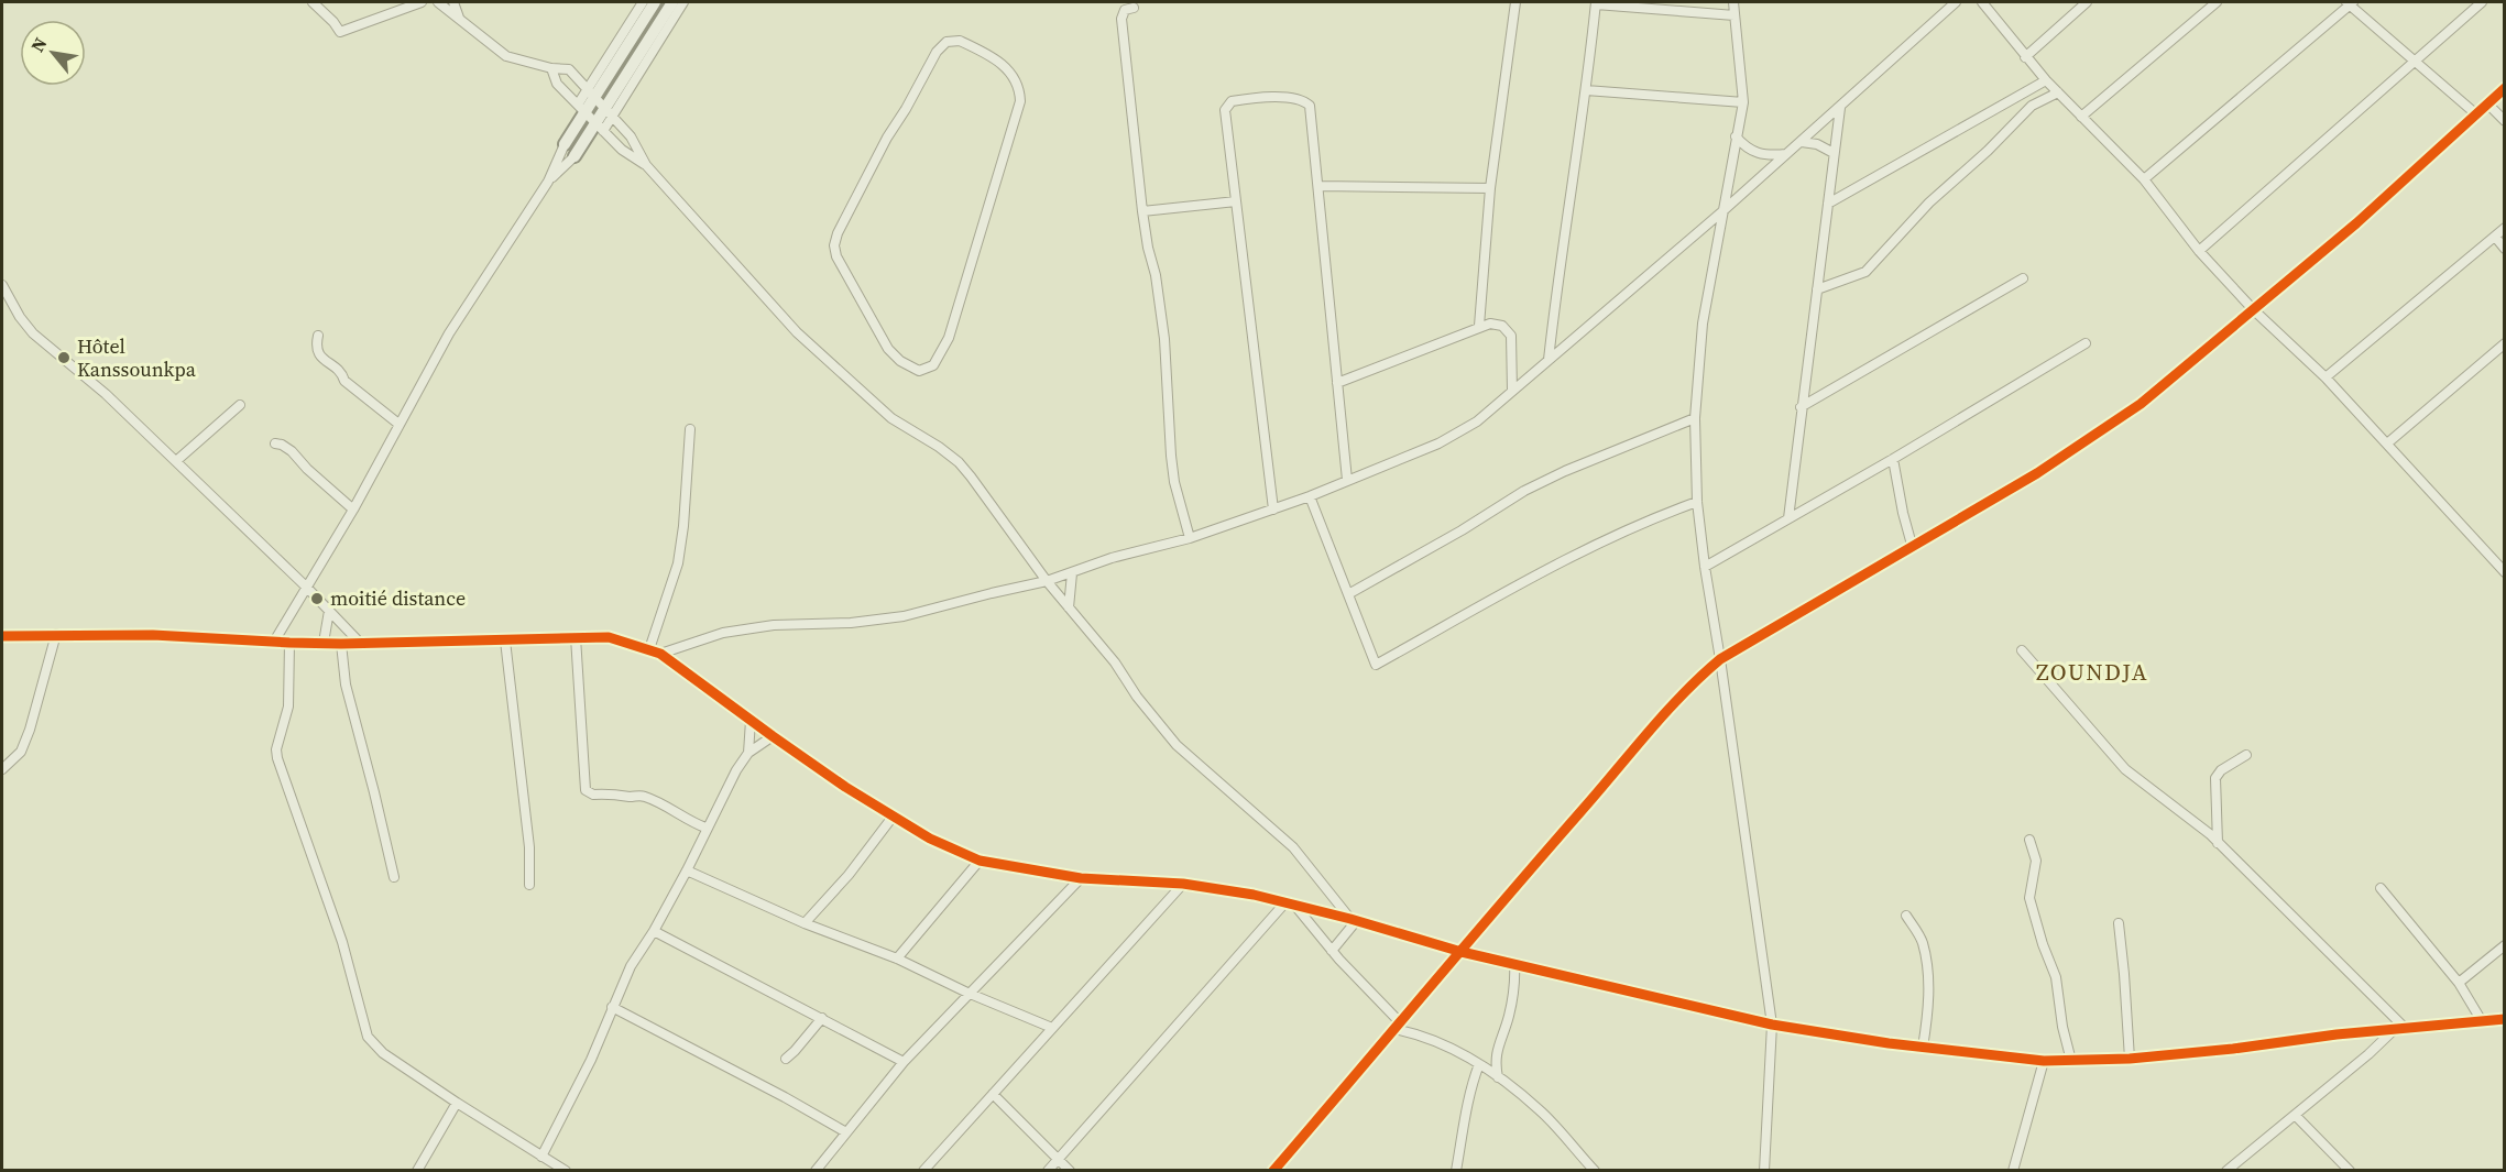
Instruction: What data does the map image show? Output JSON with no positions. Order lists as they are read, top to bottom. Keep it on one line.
{"districts":["ZOUNDJA"],"places":["Hôtel Kanssounkpa","moitié distance"],"north":"top left"}
